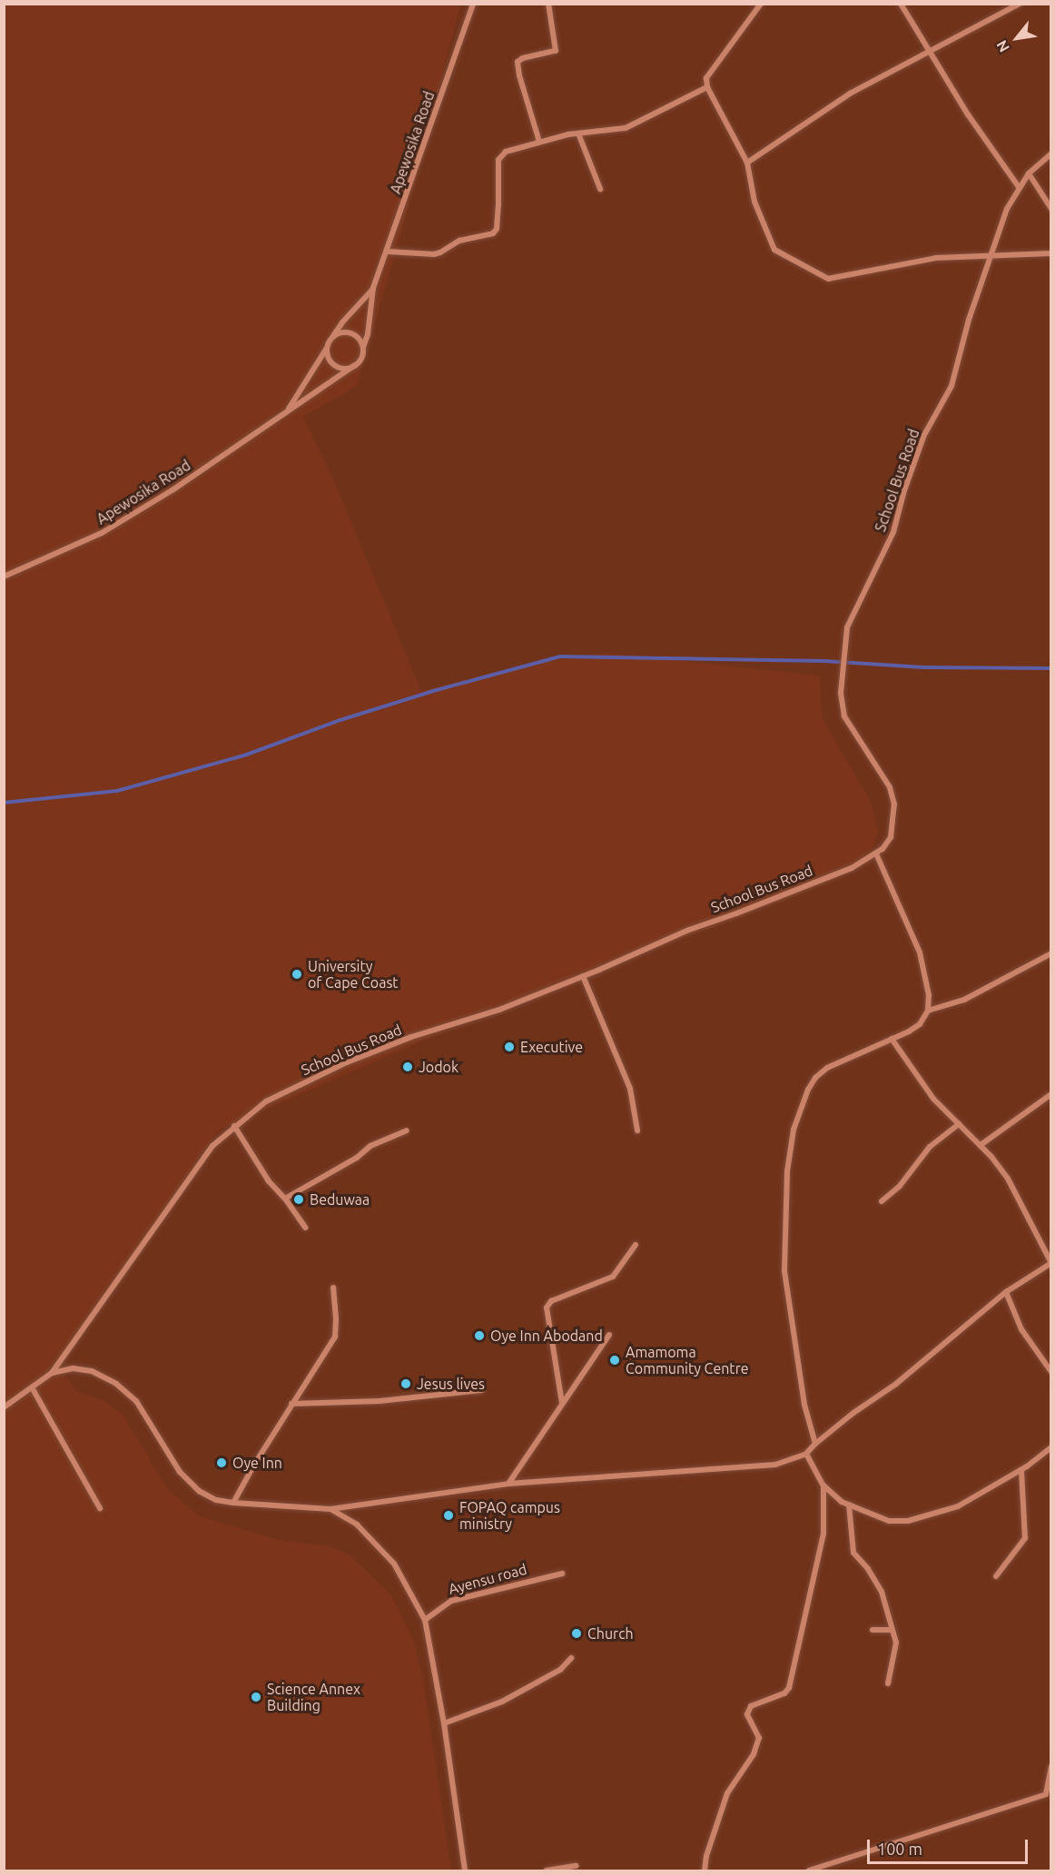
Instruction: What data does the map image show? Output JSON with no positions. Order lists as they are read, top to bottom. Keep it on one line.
{"streets":{"street":["Apewosika Road","School Bus Road","Ayensu road"]},"places":["University of Cape Coast","Executive","Jodok","Beduwaa","Oye Inn Abodand","Amamoma Community Centre","Jesus lives","Oye Inn","FOPAQ campus ministry","Church","Science Annex Building"],"scale_bar":"100 m","north":"bottom left"}
